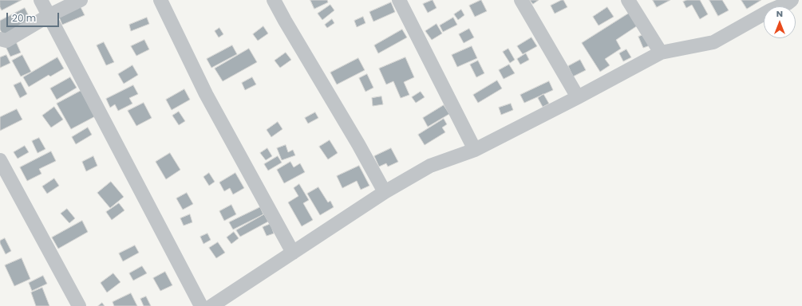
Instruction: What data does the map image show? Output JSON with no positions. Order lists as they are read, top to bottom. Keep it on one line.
{"scale_bar":"20 m","north":"top"}
